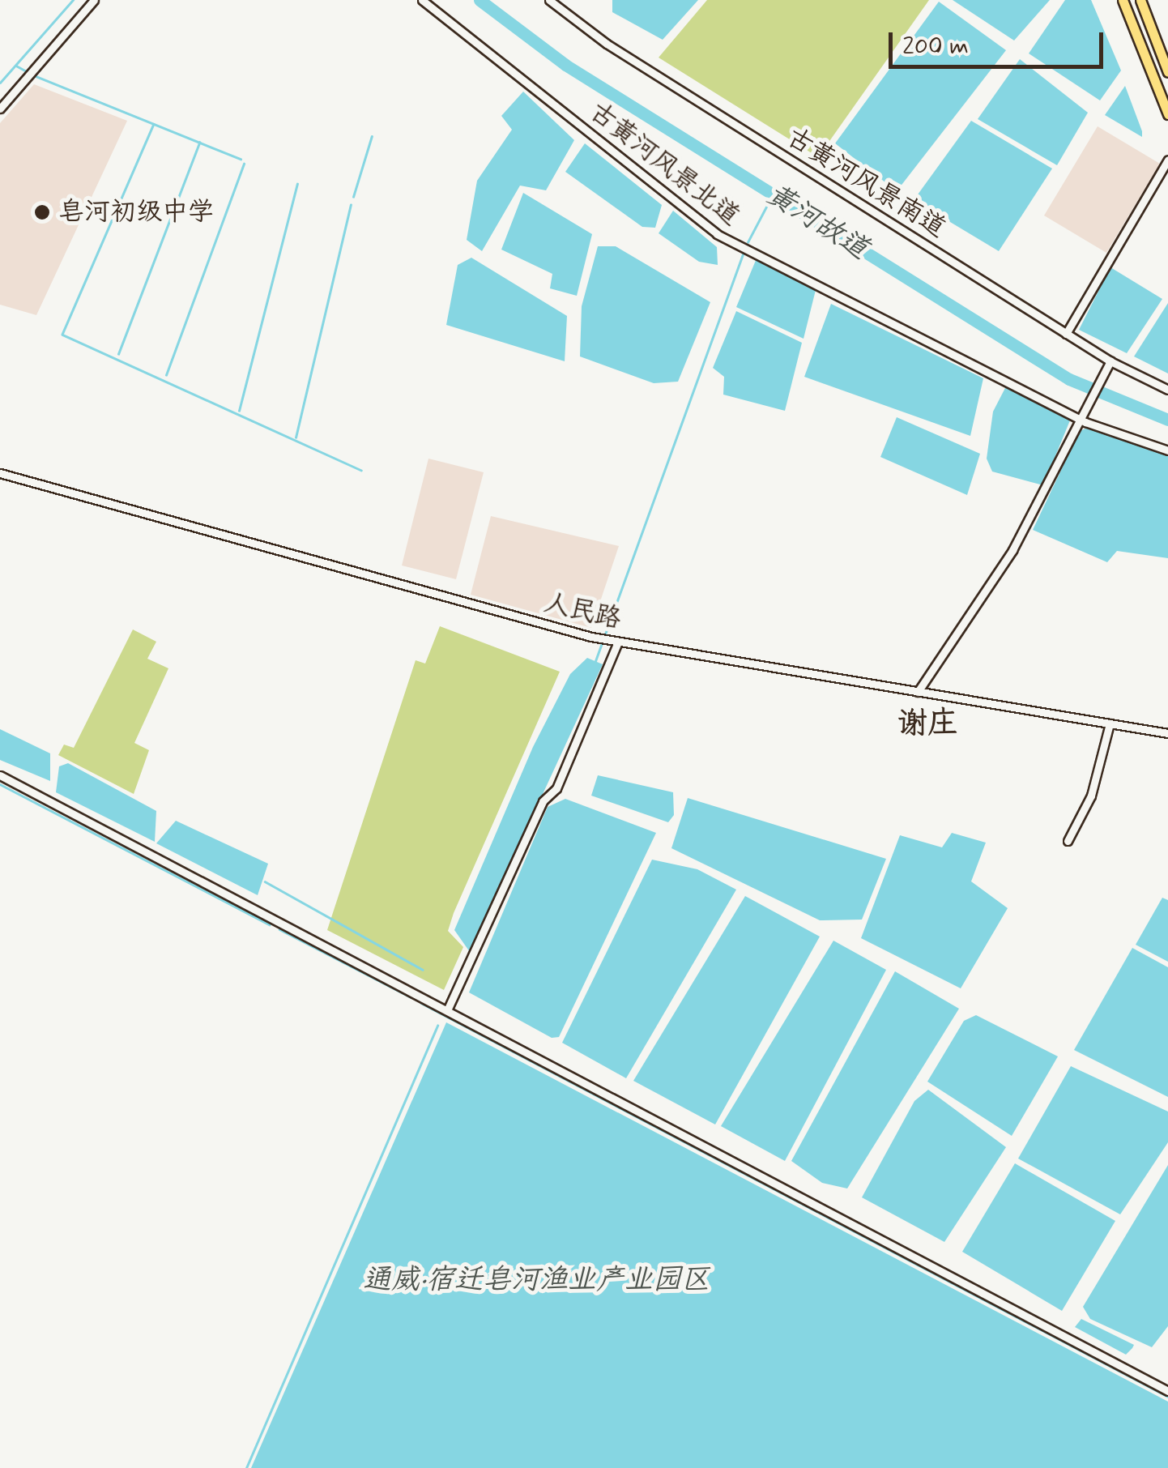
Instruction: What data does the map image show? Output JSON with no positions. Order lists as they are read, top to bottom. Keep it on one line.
{"streets":{"street":["古黄河风景北道","古黄河风景南道","人民路"]},"districts":["谢庄"],"water":["黄河故道","通威·宿迁皂河渔业产业园区"],"places":["皂河初级中学"],"scale_bar":"200 m"}
